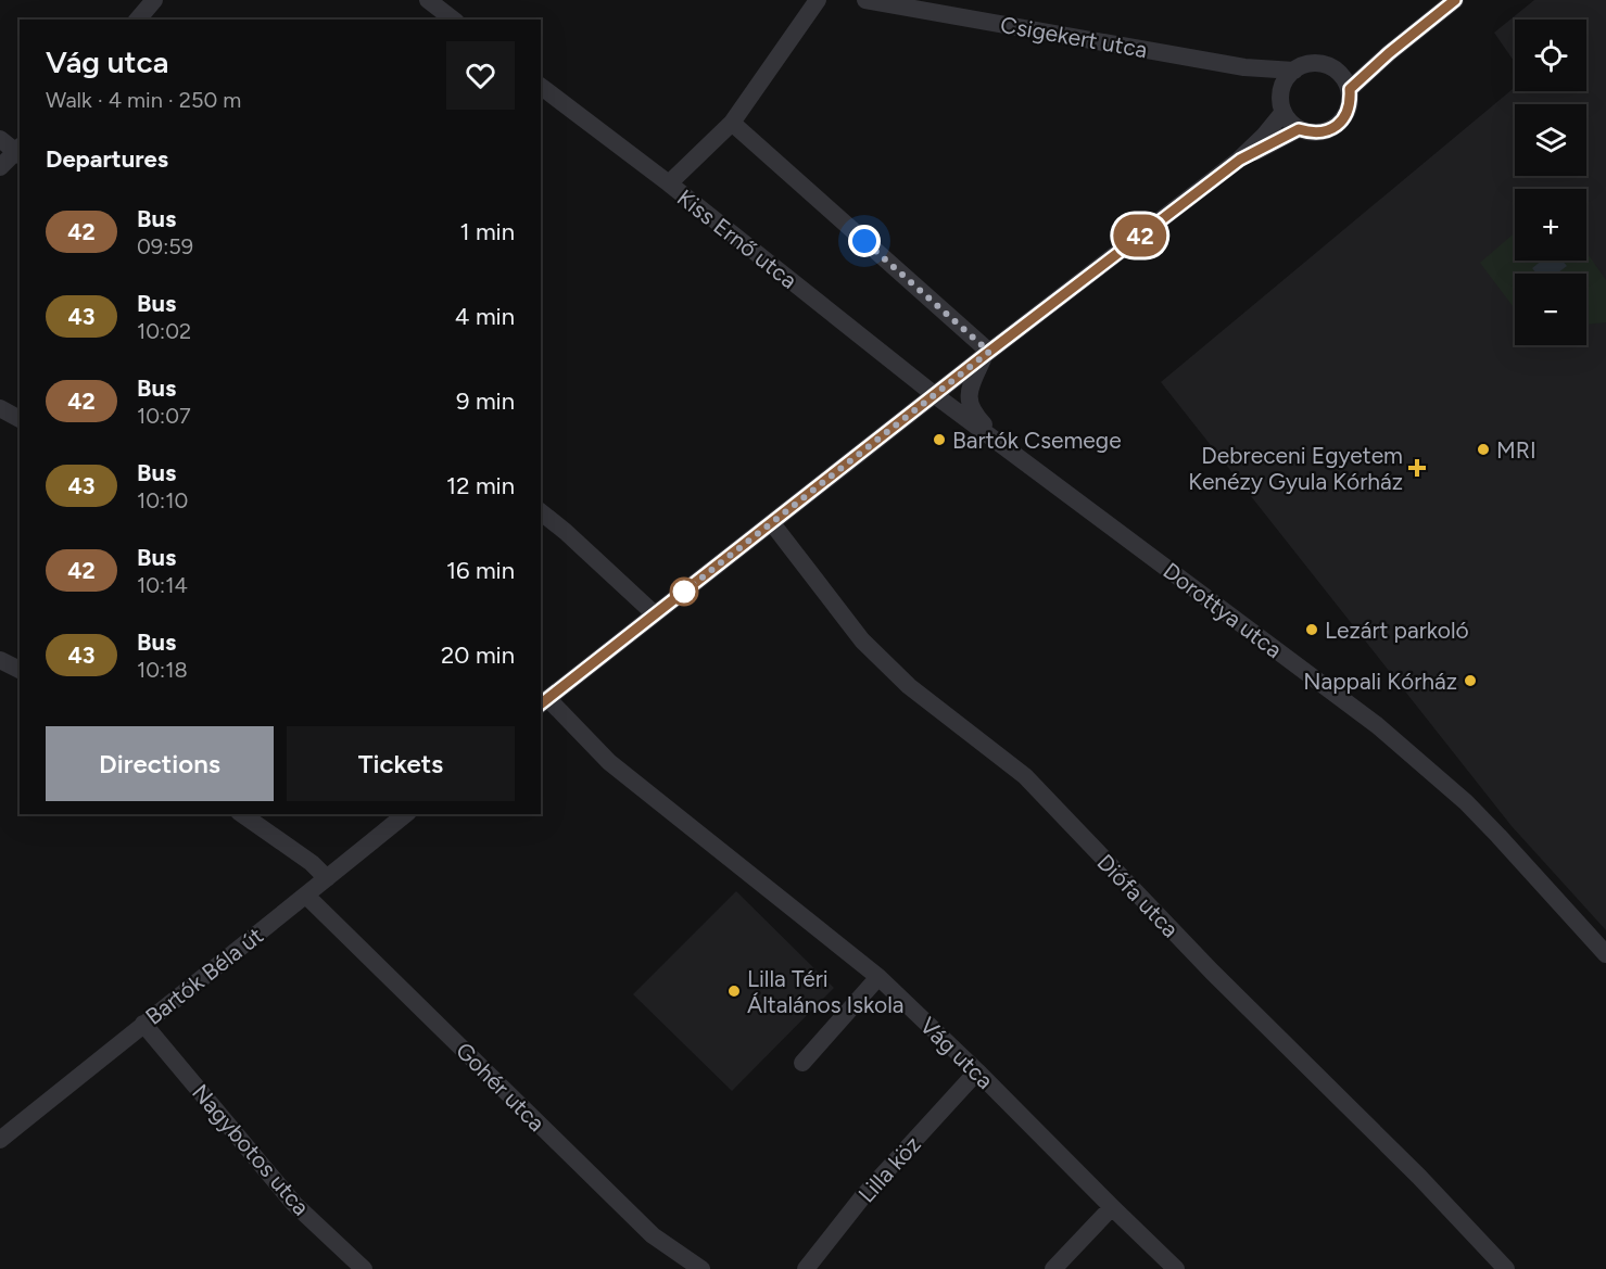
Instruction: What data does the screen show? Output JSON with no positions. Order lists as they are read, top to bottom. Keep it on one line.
{"streets":{"street":["Csigekert utca","Kiss Ernő utca","Dorottya utca","Diófa utca","Bartók Béla út","Vág utca","Gohér utca","Nagybotos utca","Lilla köz"]},"crossings":[["Kiss Ernő utca","Dorottya utca"],["Bartók Béla út","Gohér utca"],["Bartók Béla út","Nagybotos utca"],["Vág utca","Lilla köz"]],"places":{"other":["Bartók Csemege","MRI","Lezárt parkoló","Nappali Kórház","Lilla Téri Általános Iskola"],"health":["Debreceni Egyetem Kenézy Gyula Kórház"]},"lines":["bus line 42"],"page":{"on_map":"42","map_buttons":["+","−"],"heading":[["Vág utca","Walk · 4 min · 250 m"],"Departures"],"list":[{"mark":"42","name":"Bus","note":"09:59","value":"1 min"},{"mark":"43","name":"Bus","note":"10:02","value":"4 min"},{"mark":"42","name":"Bus","note":"10:07","value":"9 min"},{"mark":"43","name":"Bus","note":"10:10","value":"12 min"},{"mark":"42","name":"Bus","note":"10:14","value":"16 min"},{"mark":"43","name":"Bus","note":"10:18","value":"20 min"}],"buttons":["Directions","Tickets"]}}
